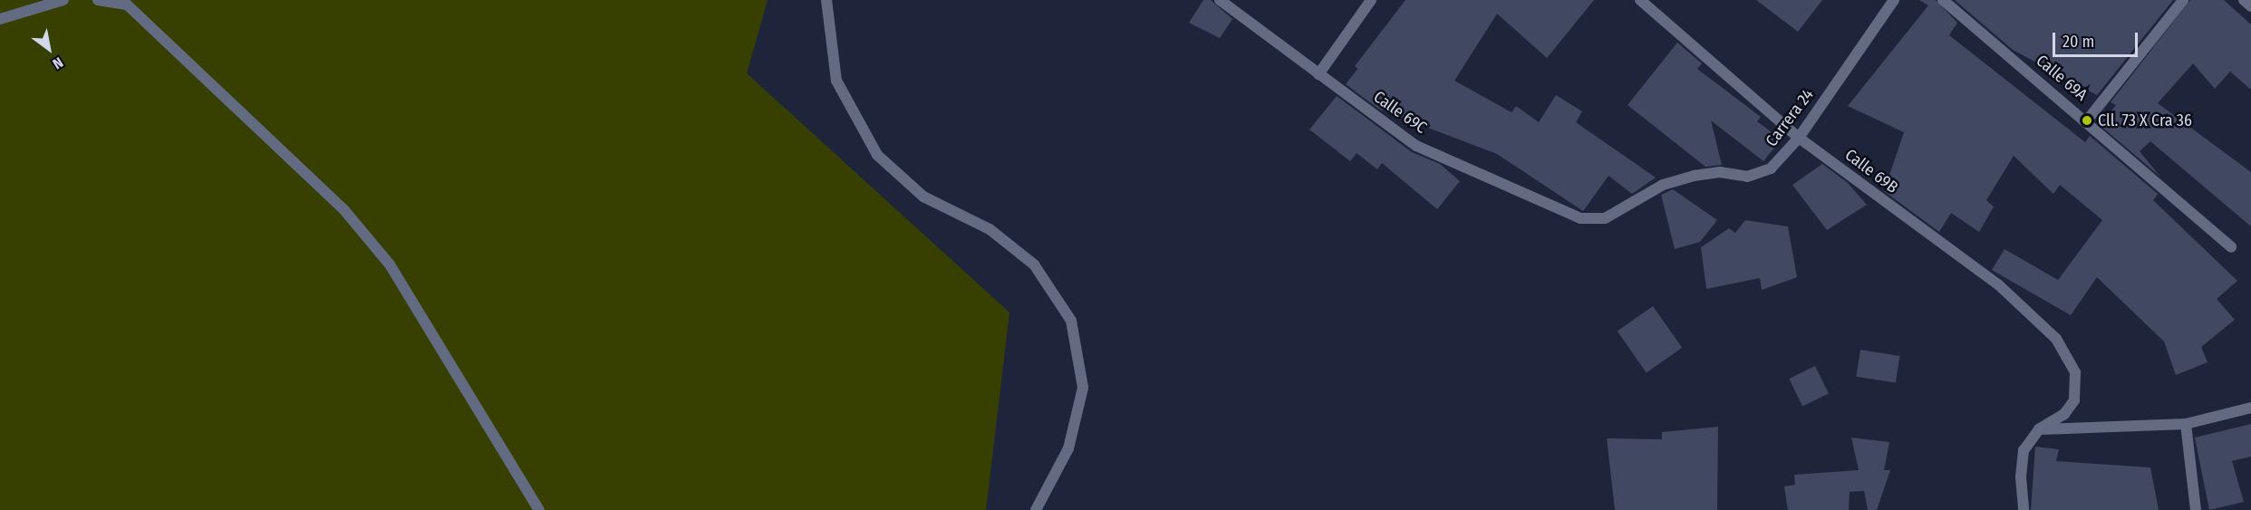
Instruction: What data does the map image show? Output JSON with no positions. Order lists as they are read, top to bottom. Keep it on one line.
{"streets":{"street":["Calle 69A","Calle 69C","Carrera 24","Calle 69B"]},"crossings":[["Calle 69C","Carrera 24"],["Carrera 24","Calle 69B"]],"places":["Cll. 73 X Cra 36"],"scale_bar":"20 m","north":"bottom right"}
